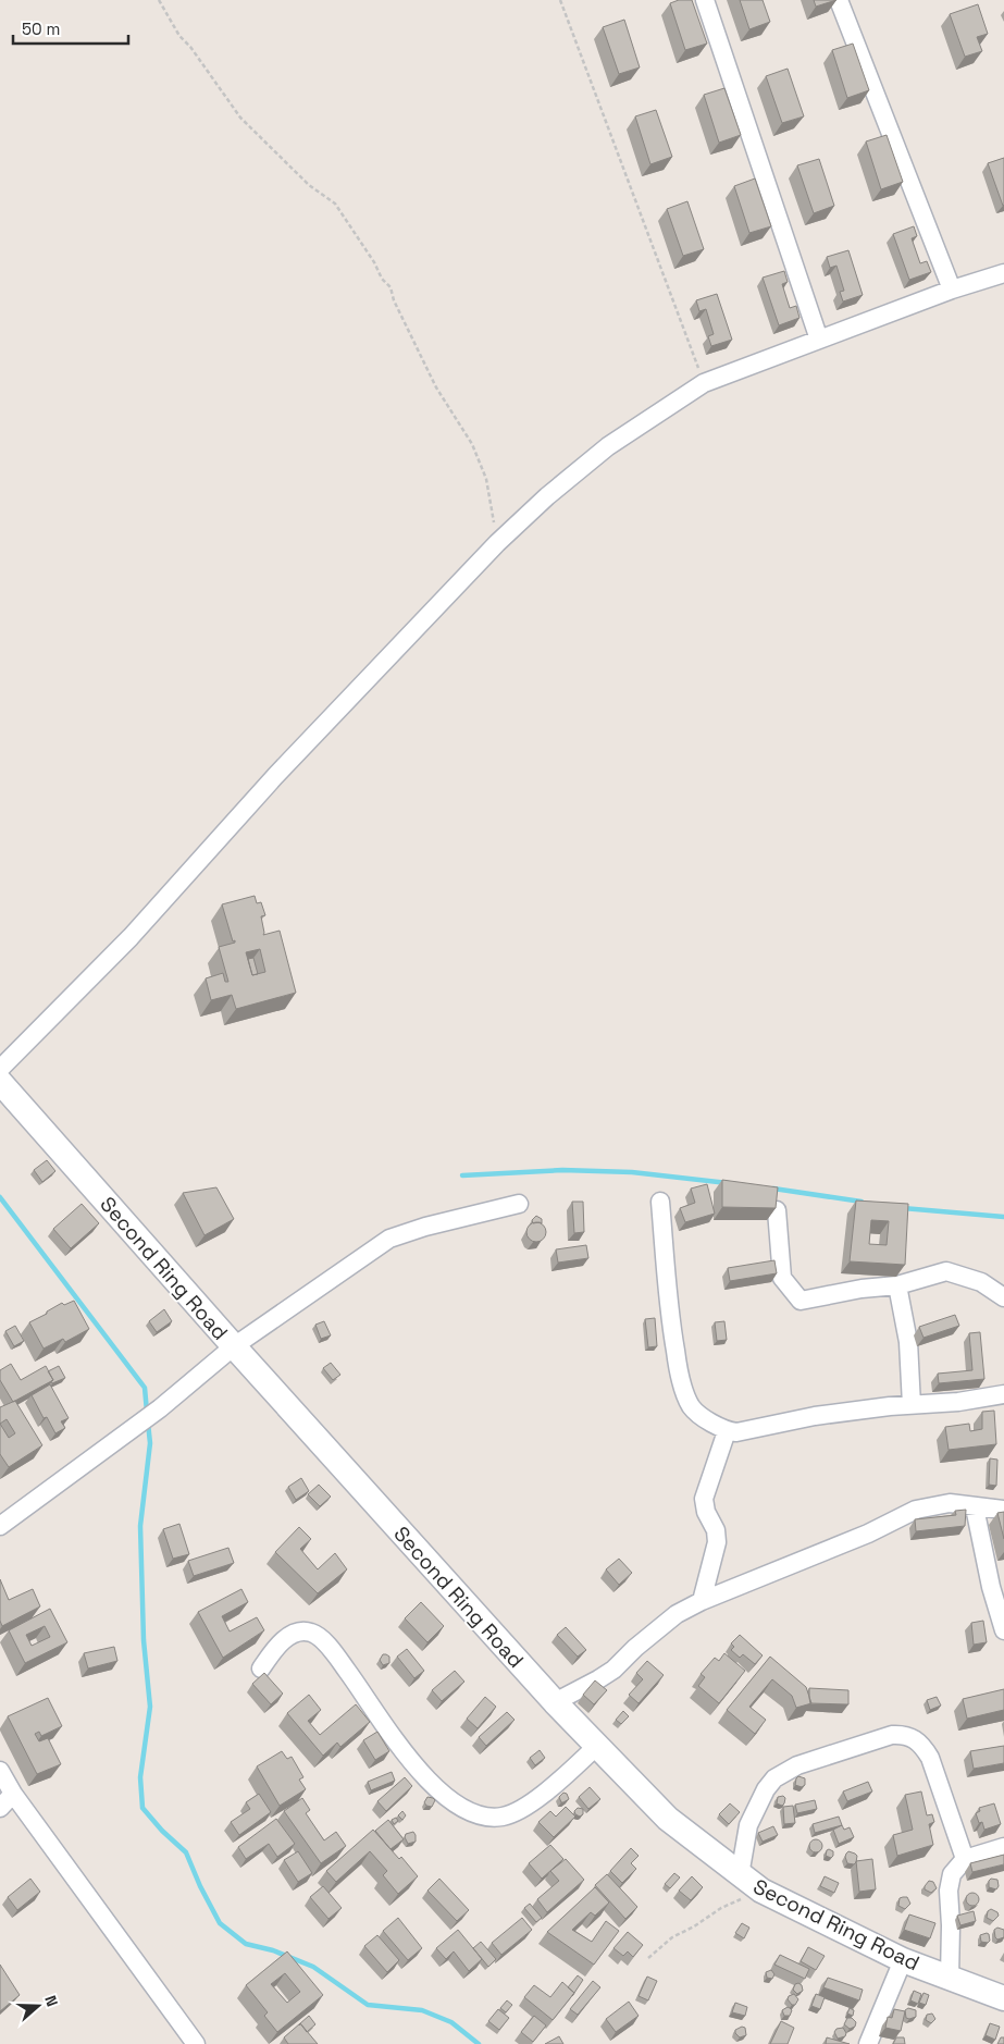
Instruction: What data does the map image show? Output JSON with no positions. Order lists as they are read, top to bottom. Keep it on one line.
{"streets":{"main road":["Second Ring Road"]},"scale_bar":"50 m","north":"right"}
